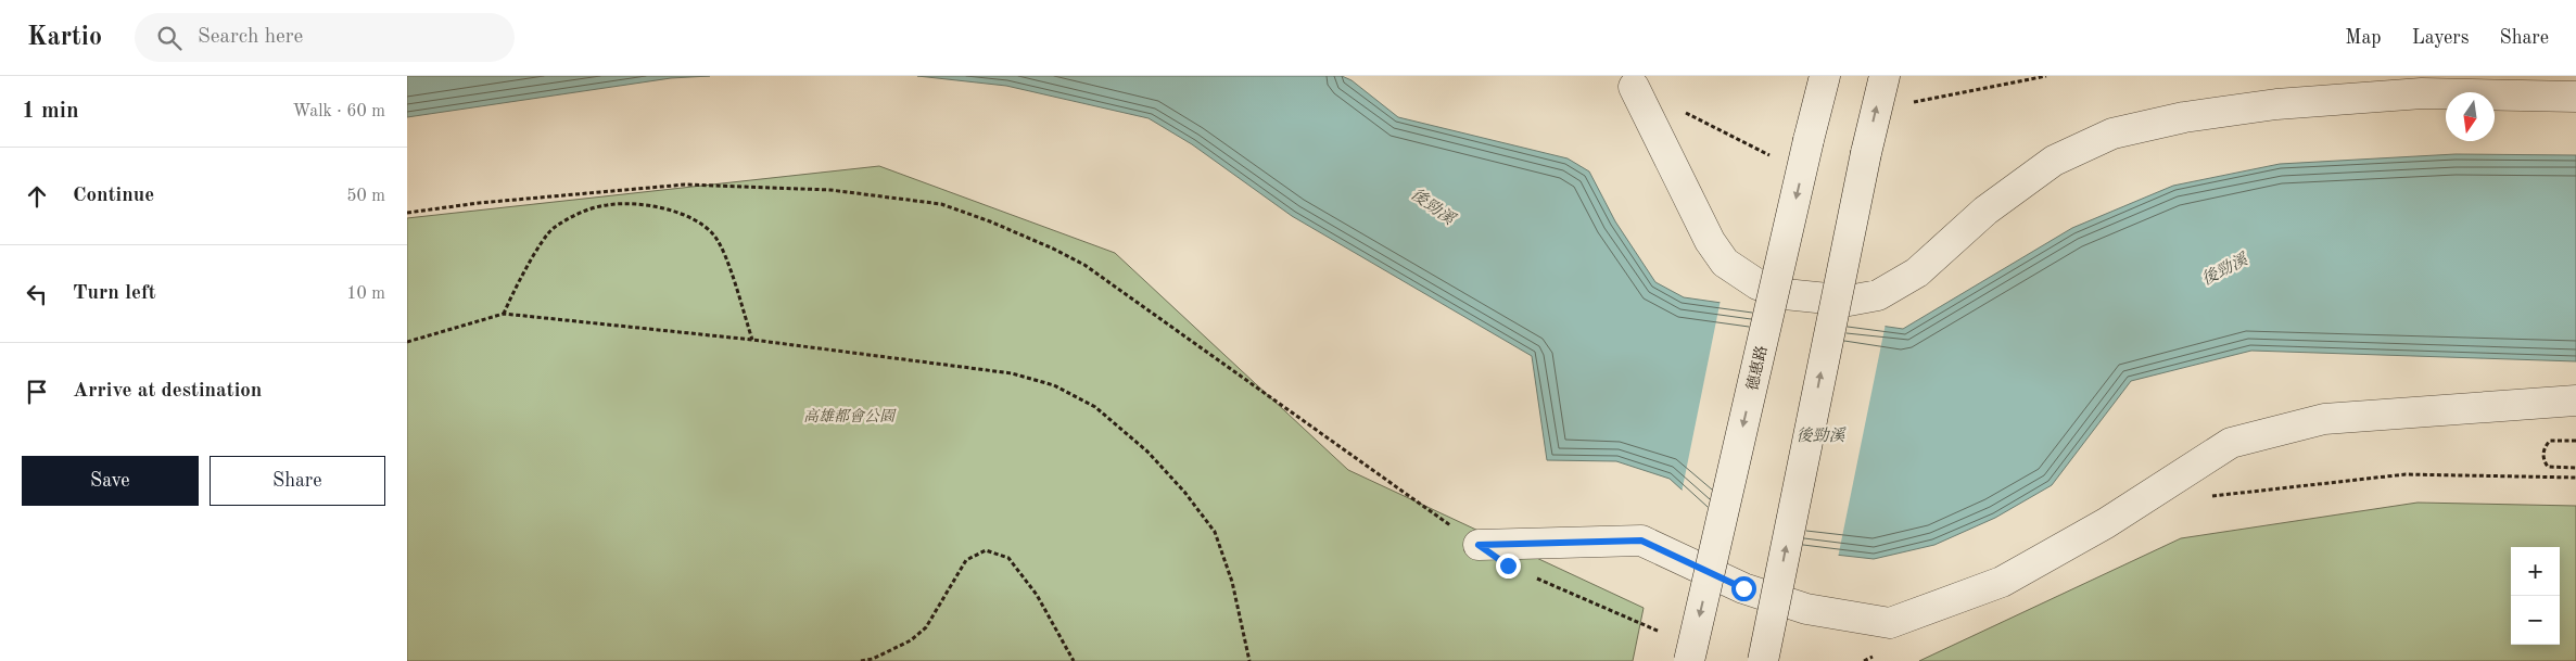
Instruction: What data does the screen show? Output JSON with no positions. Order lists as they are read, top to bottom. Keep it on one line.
{"streets":{"street":["德惠路"]},"water":["後勁溪"],"parks":["高雄都會公園"],"north":"bottom","page":{"header":"Kartio","search":"Search here","nav":["Map","Layers","Share"],"heading":["1 min","Walk · 60 m"],"list":[["Continue","50 m"],["Turn left","10 m"],"Arrive at destination"],"buttons":["Save","Share"],"map_buttons":["+","−"]}}
